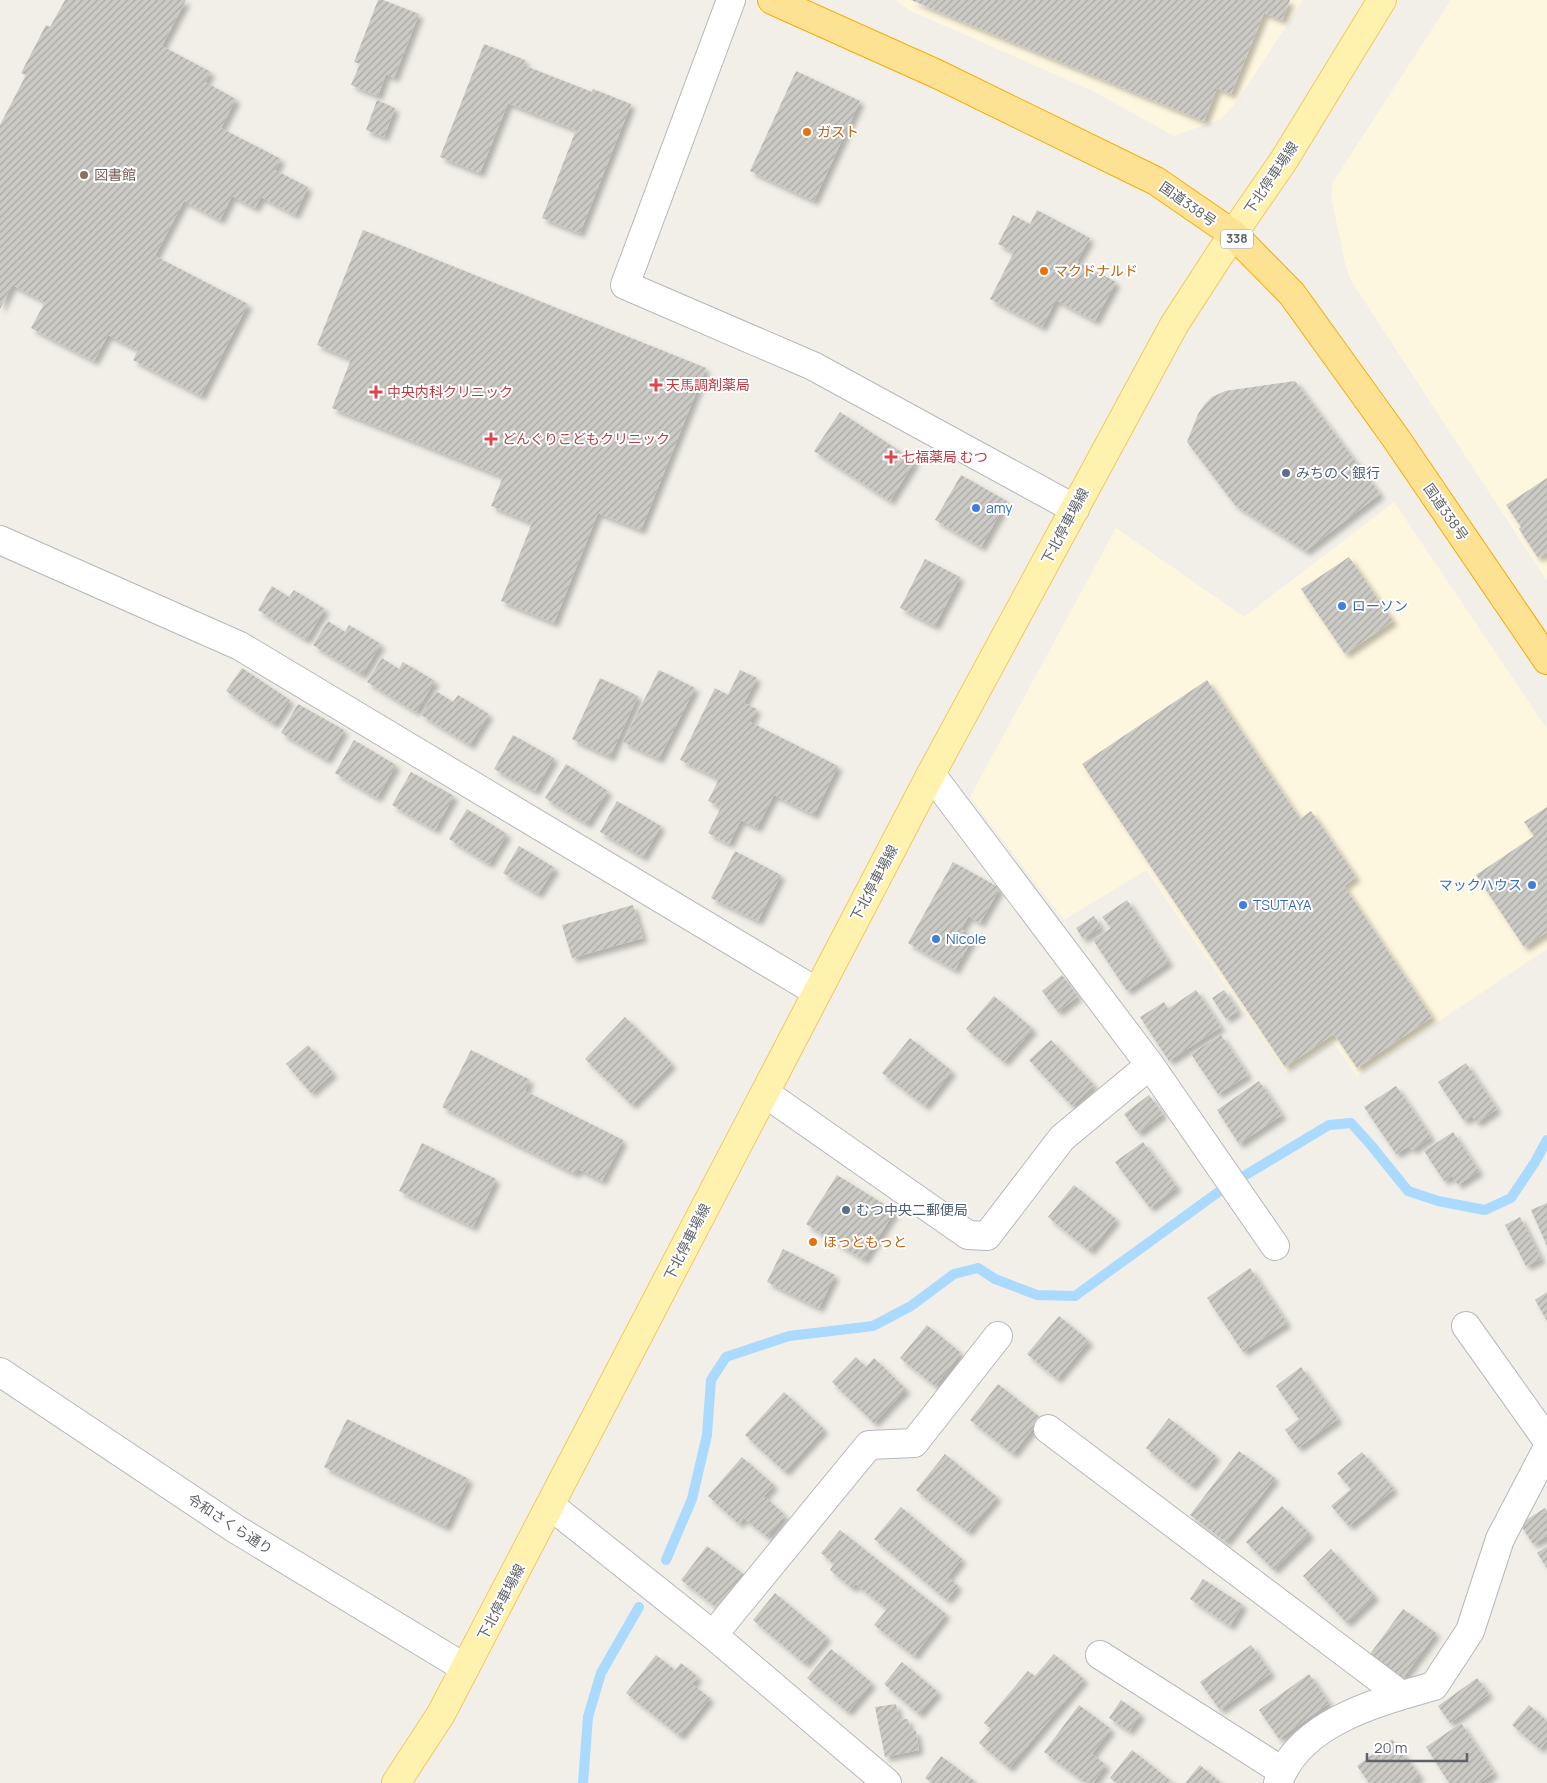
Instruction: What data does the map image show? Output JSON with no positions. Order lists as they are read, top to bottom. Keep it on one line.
{"streets":{"highway":["国道338号","338"],"main road":["下北停車場線"],"street":["令和さくら通り"]},"crossings":[["下北停車場線","国道338号"],["下北停車場線","令和さくら通り"]],"places":{"other":["ガスト","図書館","マクドナルド","みちのく銀行","amy","ローソン","マックハウス","TSUTAYA","Nicole","むつ中央二郵便局","ほっともっと"],"health":["天馬調剤薬局","中央内科クリニック","どんぐりこどもクリニック","七福薬局 むつ"]},"scale_bar":"20 m"}
